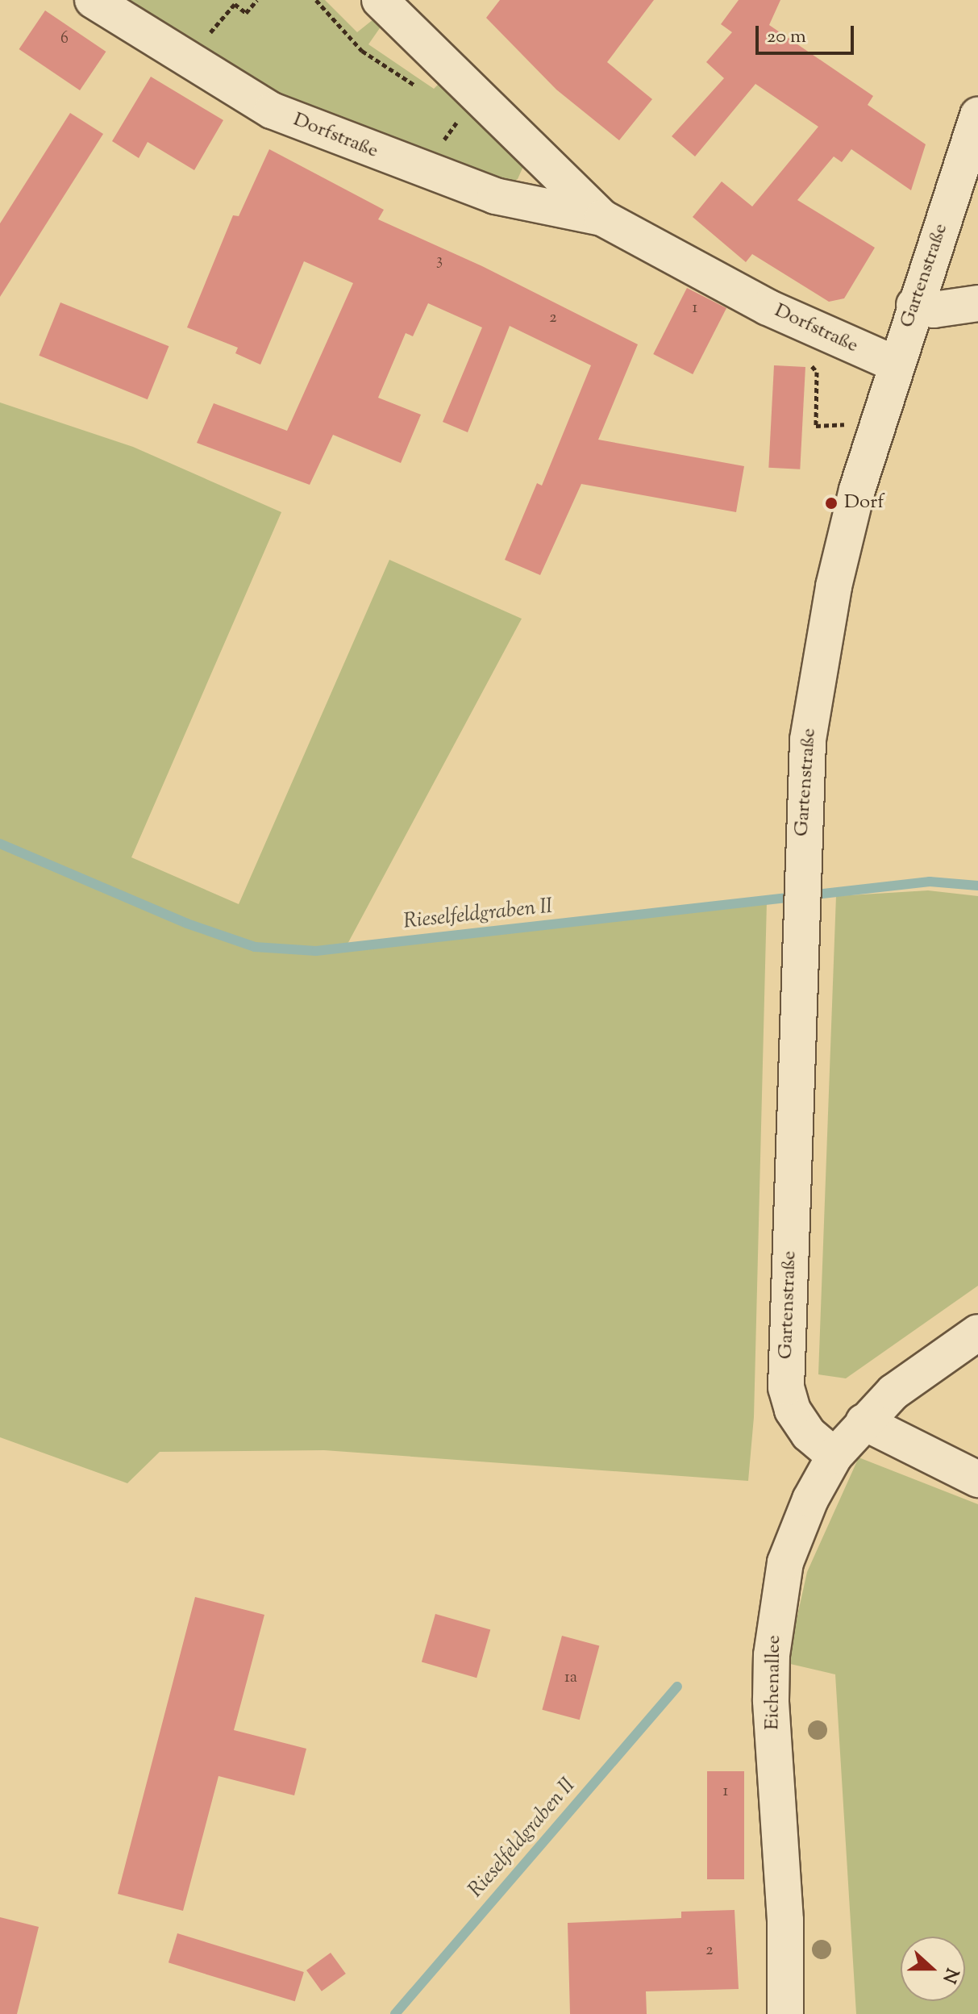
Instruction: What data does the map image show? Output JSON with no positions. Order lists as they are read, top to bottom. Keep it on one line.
{"streets":{"street":["Dorfstraße","Gartenstraße","Eichenallee"]},"crossings":[["Dorfstraße","Gartenstraße"],["Gartenstraße","Eichenallee"]],"water":["Rieselfeldgraben II"],"places":["Dorf"],"house_numbers":["6","3","1","2","1a","1","2"],"scale_bar":"20 m","north":"right"}
